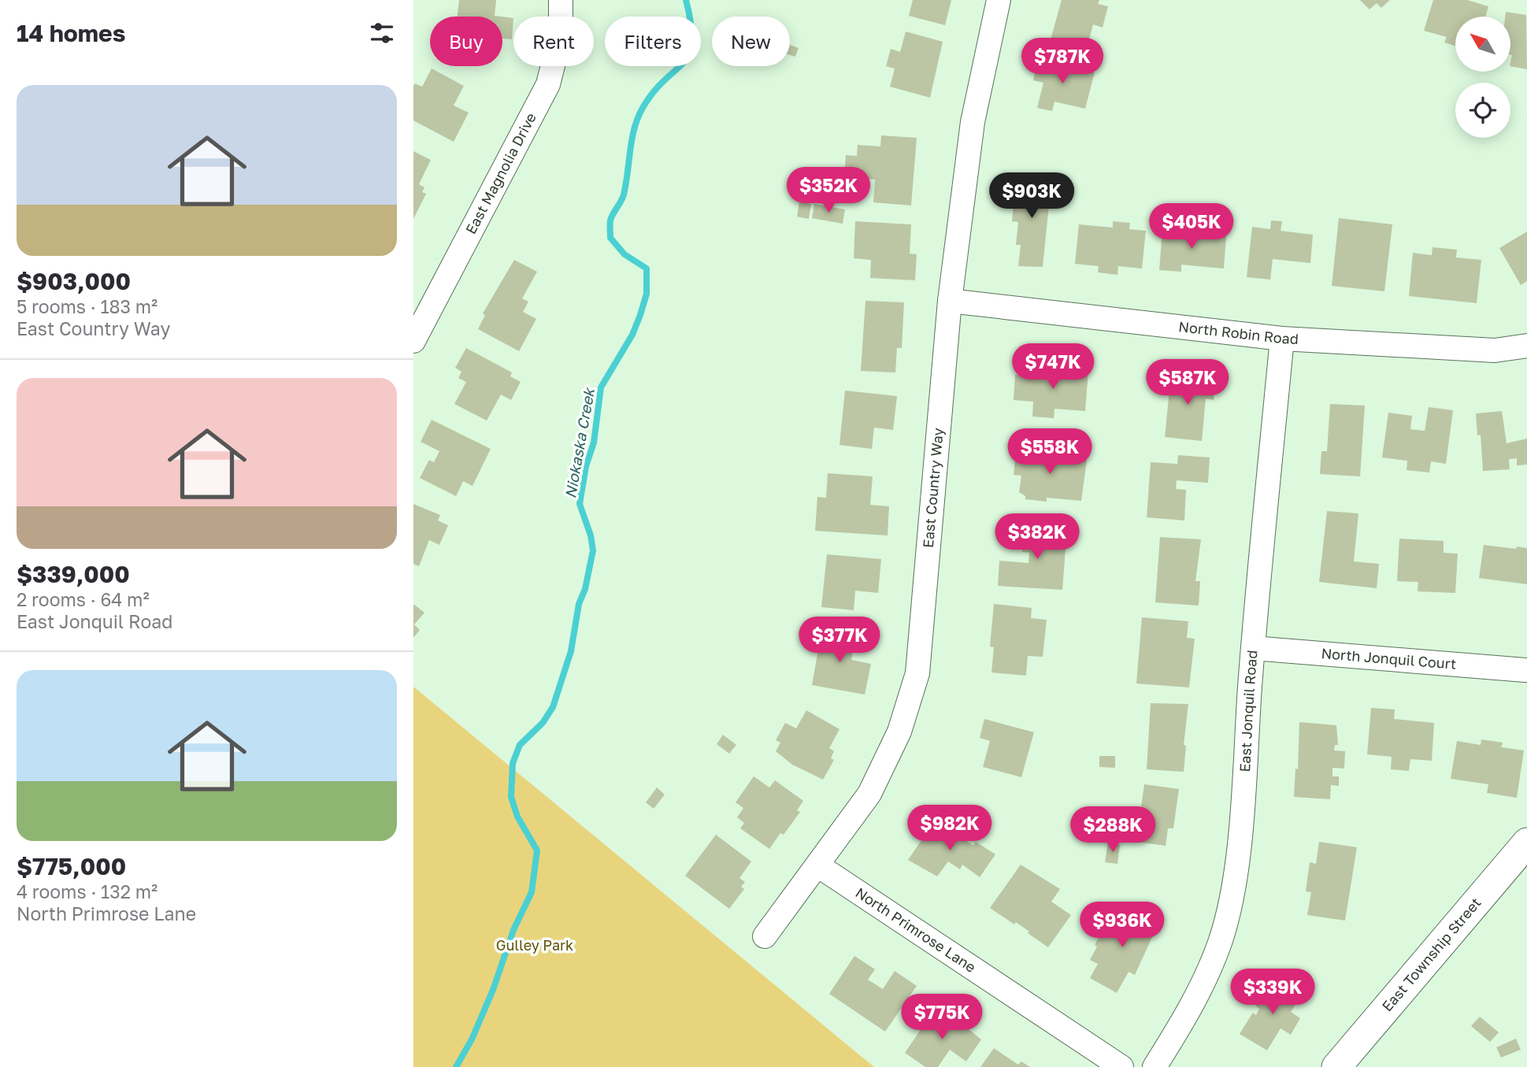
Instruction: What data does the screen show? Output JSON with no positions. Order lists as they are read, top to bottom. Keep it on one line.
{"streets":{"street":["East Magnolia Drive","North Robin Road","East Country Way","North Jonquil Court","East Jonquil Road","North Primrose Lane","East Township Street"]},"crossings":[["North Robin Road","East Country Way"],["North Robin Road","East Jonquil Road"],["East Country Way","North Primrose Lane"],["North Jonquil Court","East Jonquil Road"]],"water":["Niokaska Creek"],"parks":["Gulley Park"],"north":"top left","page":{"heading":"14 homes","chip":["Buy","Rent","Filters","New"],"price":["$787K","$352K","$903K","$405K","$747K","$587K","$558K","$382K","$377K","$982K","$288K","$936K","$339K","$775K"],"list":[{"name":"$903,000","note":"5 rooms · 183 m² · East Country Way"},{"name":"$339,000","note":"2 rooms · 64 m² · East Jonquil Road"},{"name":"$775,000","note":"4 rooms · 132 m² · North Primrose Lane"}]}}
